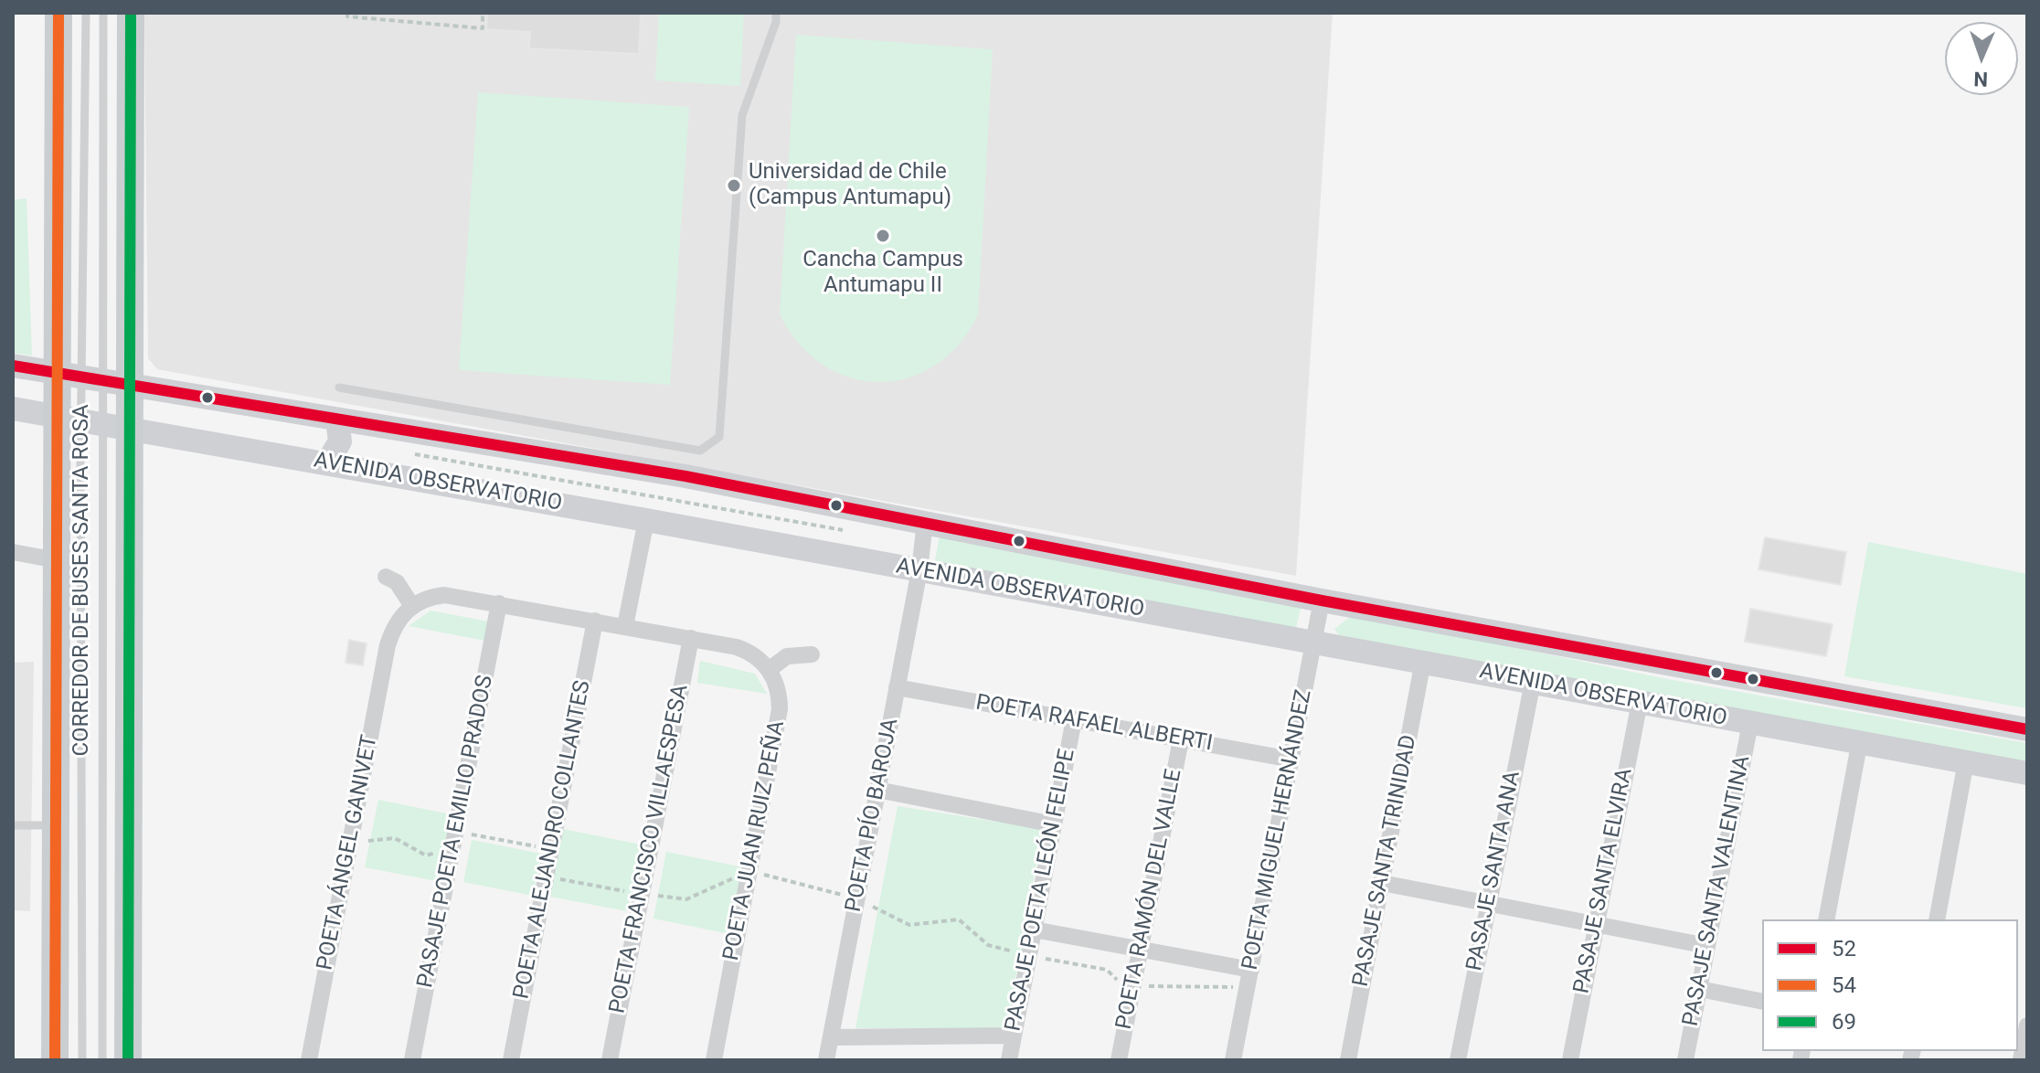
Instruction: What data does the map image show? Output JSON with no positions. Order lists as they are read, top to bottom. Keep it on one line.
{"streets":{"main road":["AVENIDA OBSERVATORIO"],"street":["POETA RAFAEL ALBERTI","POETA PÍO BAROJA","POETA MIGUEL HERNÁNDEZ","PASAJE POETA EMILIO PRADOS","POETA ALEJANDRO COLLANTES","POETA JUAN RUIZ PEÑA","POETA FRANCISCO VILLAESPESA","POETA ÁNGEL GANIVET","PASAJE SANTA TRINIDAD","PASAJE SANTA ANA","PASAJE SANTA ELVIRA","PASAJE POETA LEÓN FELIPE","PASAJE SANTA VALENTINA","POETA RAMÓN DEL VALLE"],"lane":["CORREDOR DE BUSES SANTA ROSA"]},"crossings":[["AVENIDA OBSERVATORIO","CORREDOR DE BUSES SANTA ROSA"],["AVENIDA OBSERVATORIO","POETA PÍO BAROJA"],["AVENIDA OBSERVATORIO","POETA MIGUEL HERNÁNDEZ"],["AVENIDA OBSERVATORIO","PASAJE SANTA TRINIDAD"],["AVENIDA OBSERVATORIO","PASAJE SANTA ANA"],["AVENIDA OBSERVATORIO","PASAJE SANTA ELVIRA"],["AVENIDA OBSERVATORIO","PASAJE SANTA VALENTINA"],["POETA RAFAEL ALBERTI","POETA PÍO BAROJA"],["POETA RAFAEL ALBERTI","POETA MIGUEL HERNÁNDEZ"],["POETA RAFAEL ALBERTI","PASAJE POETA LEÓN FELIPE"],["POETA RAFAEL ALBERTI","POETA RAMÓN DEL VALLE"]],"places":["Universidad de Chile (Campus Antumapu)","Cancha Campus Antumapu II"],"lines":["transit line 54","transit line 69","transit line 52"],"legend":["52","54","69"],"north":"bottom"}
